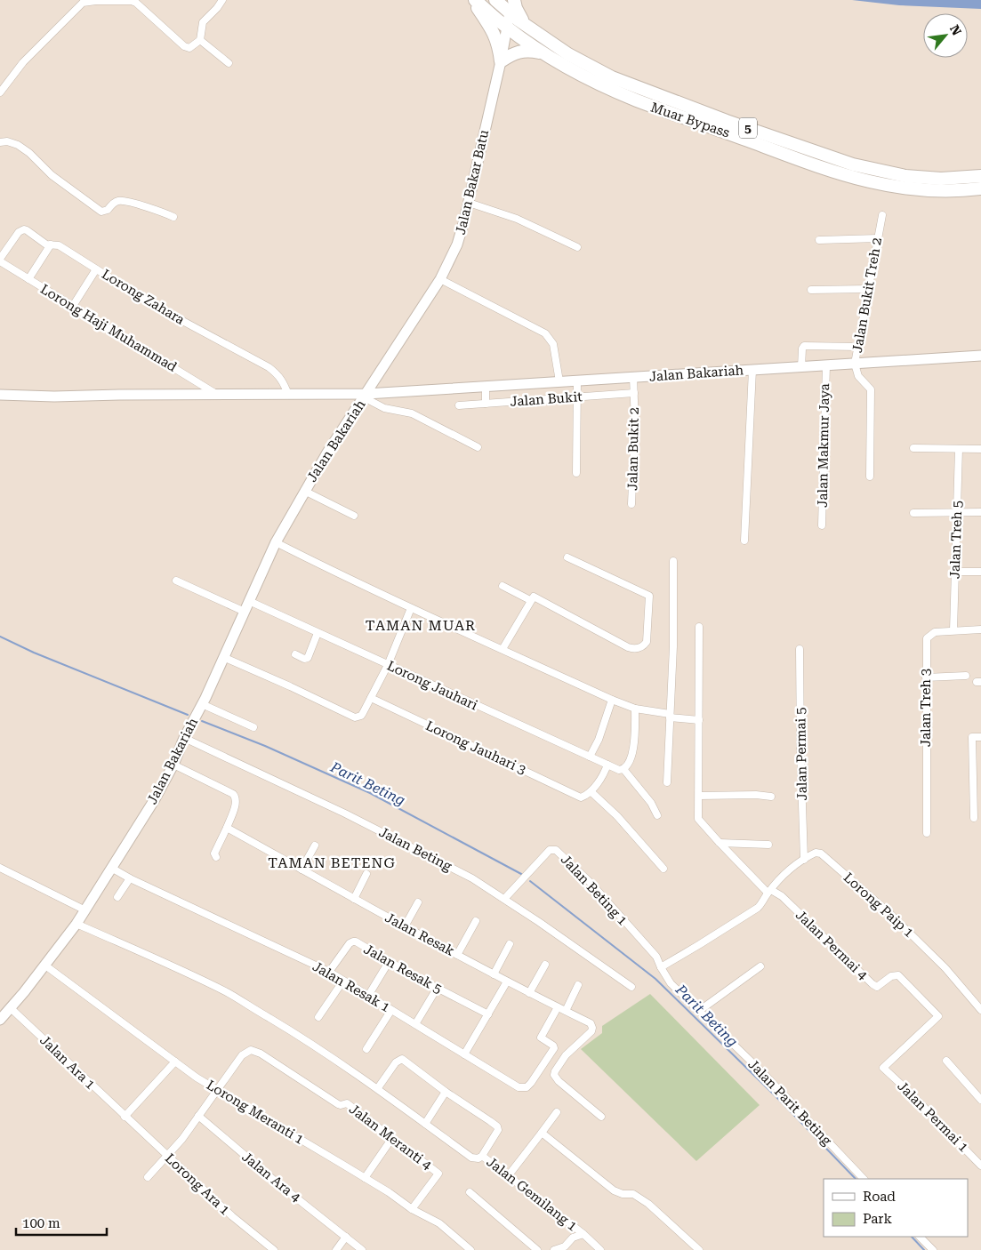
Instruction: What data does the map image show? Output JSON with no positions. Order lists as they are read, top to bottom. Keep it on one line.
{"streets":{"highway":["Muar Bypass","5"],"main road":["Jalan Bakar Batu","Jalan Bakariah"],"street":["Jalan Bukit Treh 2","Lorong Zahara","Lorong Haji Muhammad","Jalan Bukit","Jalan Makmur Jaya","Jalan Bukit 2","Jalan Treh 5","Lorong Jauhari","Jalan Treh 3","Lorong Jauhari 3","Jalan Permai 5","Jalan Beting","Jalan Beting 1","Lorong Paip 1","Jalan Resak","Jalan Permai 4","Jalan Resak 5","Jalan Resak 1","Jalan Ara 1","Jalan Parit Beting","Lorong Meranti 1","Jalan Permai 1","Jalan Meranti 4","Jalan Ara 4","Lorong Ara 1","Jalan Gemilang 1"]},"crossings":[["Muar Bypass","Jalan Bakar Batu"],["Jalan Bakar Batu","Jalan Bakariah"],["Jalan Bukit Treh 2","Jalan Bakariah"],["Lorong Zahara","Lorong Haji Muhammad"],["Jalan Bakariah","Jalan Makmur Jaya"],["Jalan Bakariah","Jalan Bukit 2"],["Jalan Bakariah","Lorong Jauhari"],["Jalan Bakariah","Jalan Beting"],["Jalan Bakariah","Jalan Resak 1"],["Jalan Bakariah","Jalan Ara 1"],["Jalan Bakariah","Lorong Meranti 1"],["Jalan Bukit","Jalan Bukit 2"],["Jalan Treh 5","Jalan Treh 3"],["Jalan Permai 5","Lorong Paip 1"],["Jalan Beting","Jalan Beting 1"],["Jalan Beting 1","Jalan Parit Beting"],["Jalan Resak","Jalan Resak 1"],["Jalan Permai 4","Jalan Permai 1"],["Jalan Resak 5","Jalan Resak 1"],["Jalan Ara 1","Lorong Ara 1"],["Lorong Meranti 1","Jalan Meranti 4"]],"districts":["TAMAN MUAR","TAMAN BETENG"],"water":["Parit Beting"],"legend":["Road","Park"],"scale_bar":"100 m","north":"top right"}
